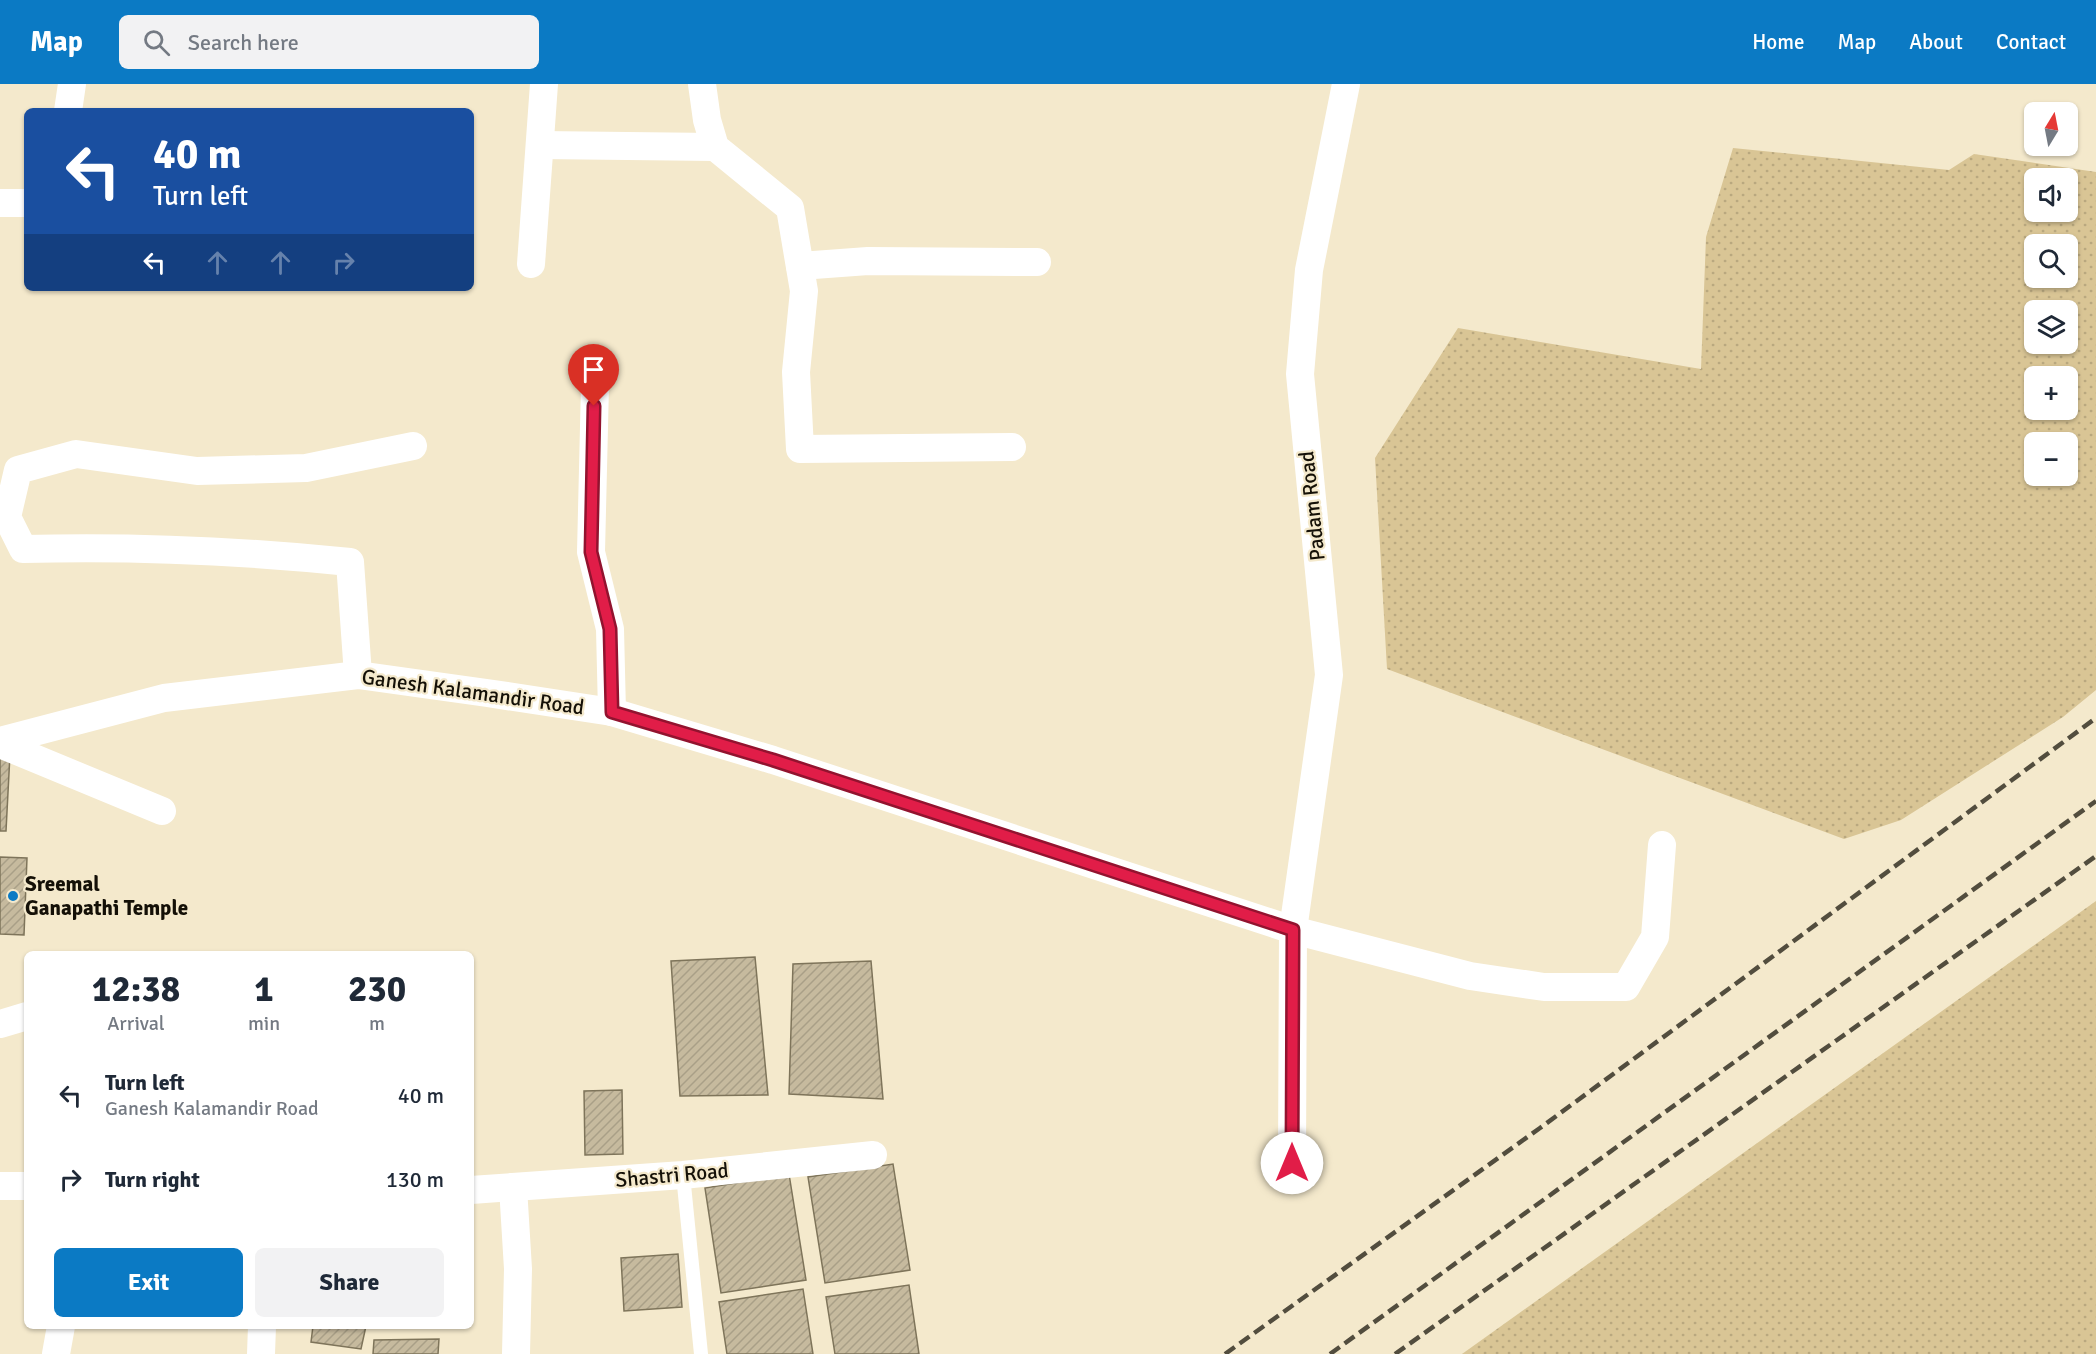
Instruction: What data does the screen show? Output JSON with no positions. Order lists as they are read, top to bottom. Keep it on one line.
{"streets":{"street":["Padam Road","Ganesh Kalamandir Road","Shastri Road"]},"crossings":[["Padam Road","Ganesh Kalamandir Road"]],"places":["Sreemal Ganapathi Temple"],"north":"top","page":{"header":"Map","search":"Search here","nav":["Home","Map","About","Contact"],"map_buttons":["+","−"],"turn":["40 m","Turn left"],"eta":["12:38","Arrival","1","min","230","m"],"list":[{"name":"Turn left","note":"Ganesh Kalamandir Road","value":"40 m"},{"name":"Turn right","value":"130 m"}],"buttons":["Exit","Share"]}}
